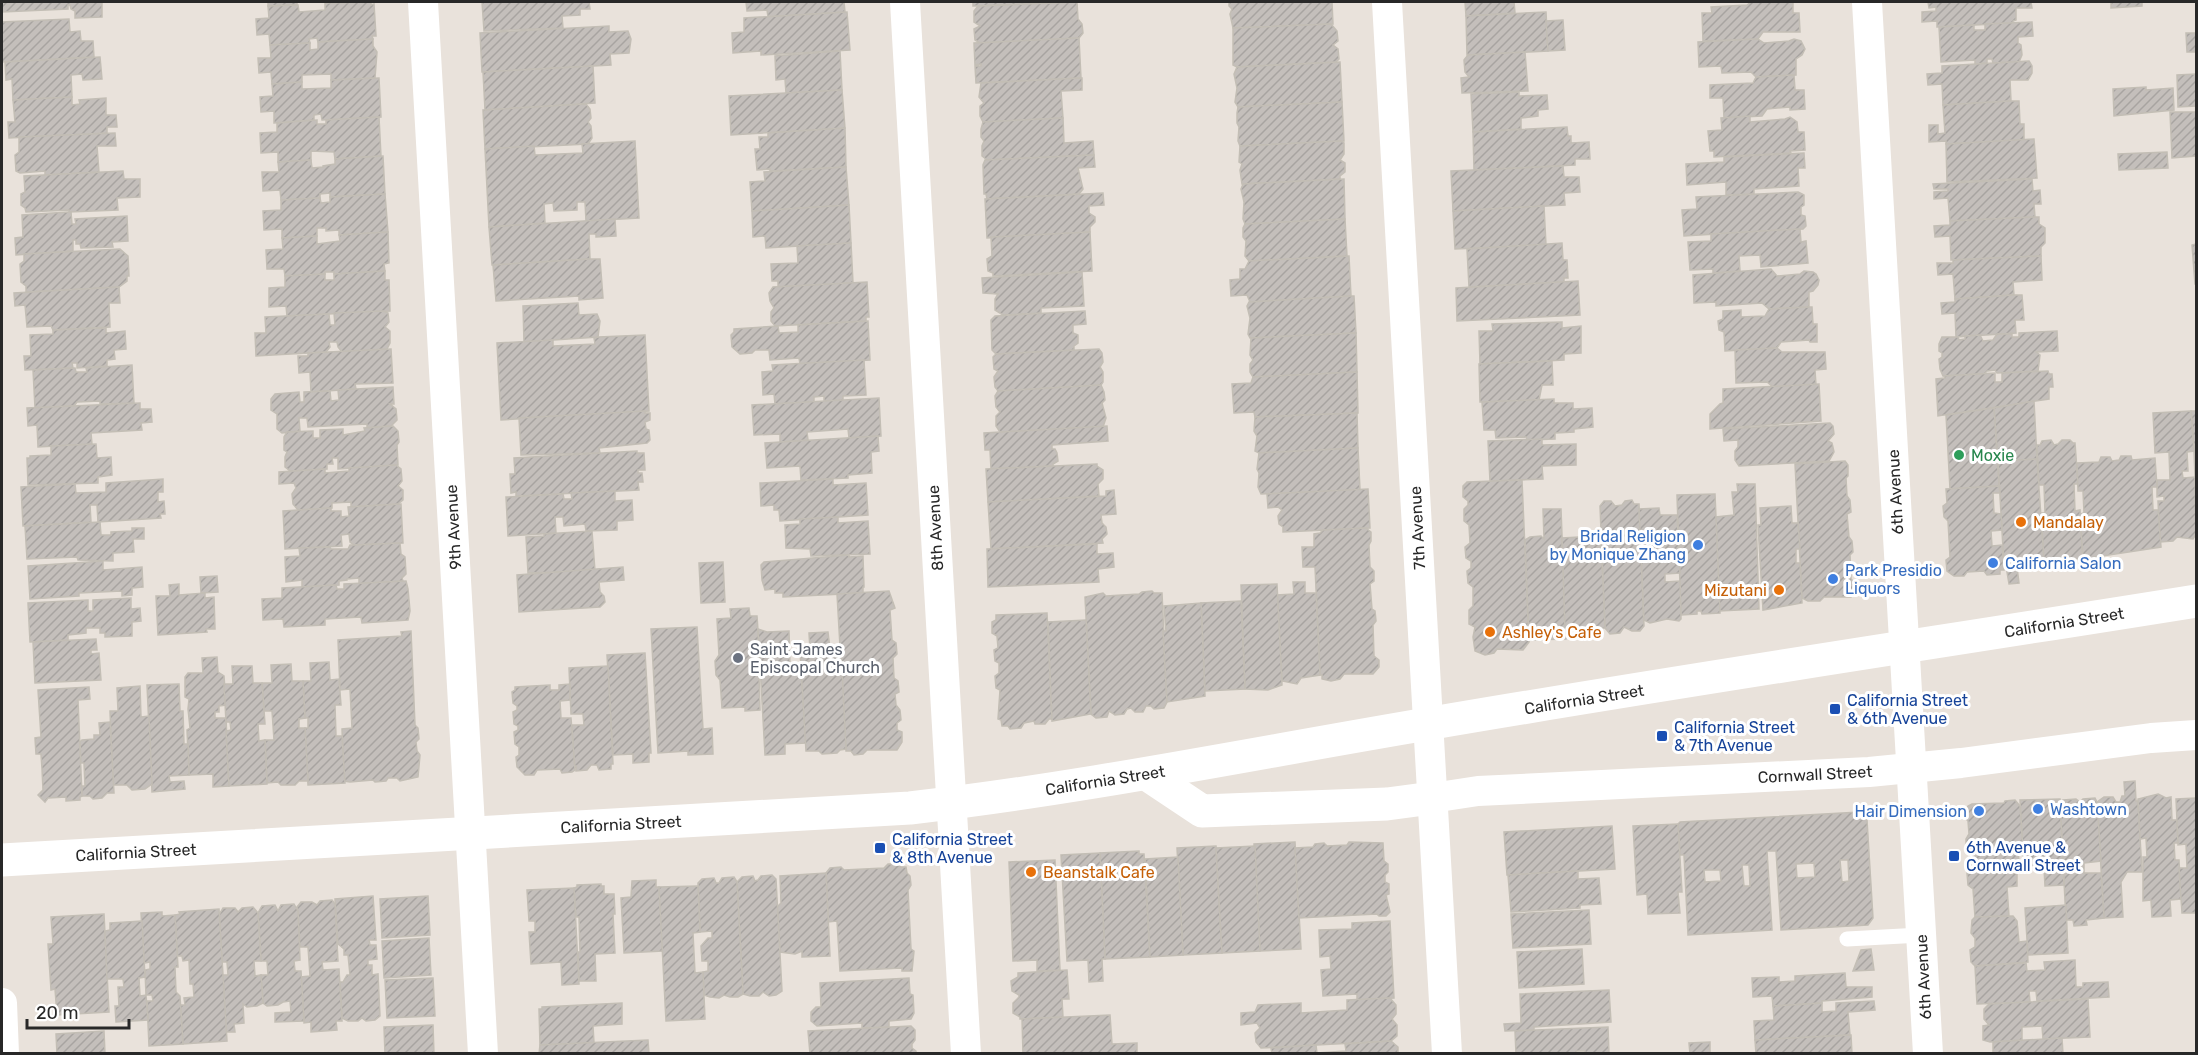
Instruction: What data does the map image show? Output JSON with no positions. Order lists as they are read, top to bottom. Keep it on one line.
{"streets":{"main road":["California Street"],"street":["6th Avenue","9th Avenue","8th Avenue","7th Avenue","Cornwall Street"]},"crossings":[["6th Avenue","California Street"],["6th Avenue","Cornwall Street"],["9th Avenue","California Street"],["8th Avenue","California Street"],["7th Avenue","California Street"],["7th Avenue","Cornwall Street"]],"places":{"other":["Moxie","Mandalay","Bridal Religion by Monique Zhang","California Salon","Park Presidio Liquors","Mizutani","Ashley's Cafe","Saint James Episcopal Church","Washtown","Hair Dimension","Beanstalk Cafe"],"transit":["California Street & 6th Avenue","California Street & 7th Avenue","California Street & 8th Avenue","6th Avenue & Cornwall Street"]},"scale_bar":"20 m"}
